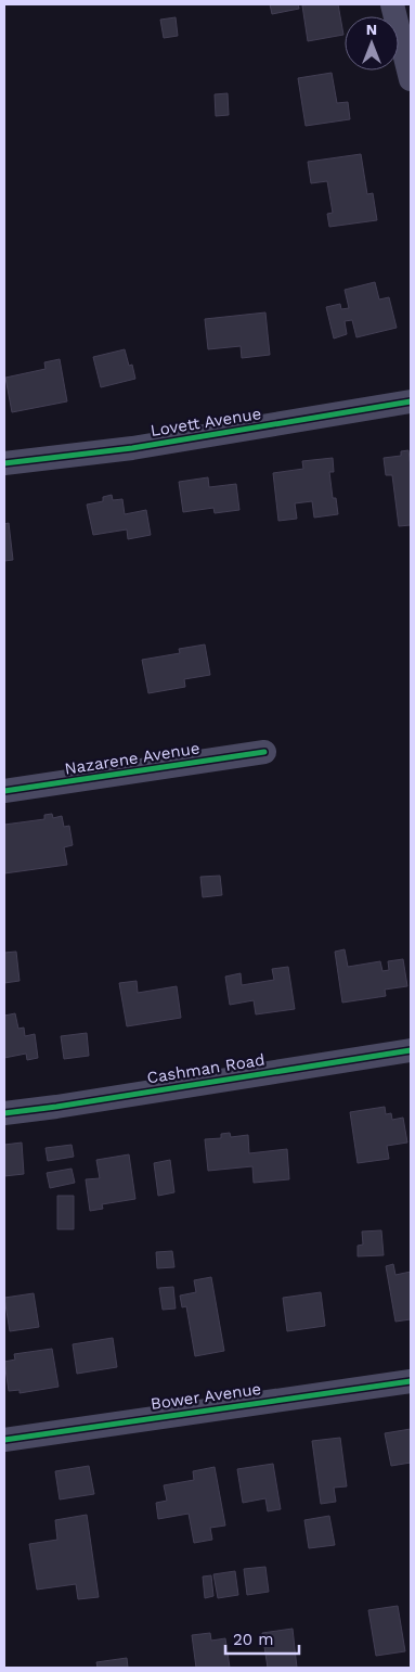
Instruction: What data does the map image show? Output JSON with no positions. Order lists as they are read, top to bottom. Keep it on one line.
{"streets":{"street":["Lovett Avenue","Nazarene Avenue","Cashman Road","Bower Avenue"]},"scale_bar":"20 m","north":"top"}
